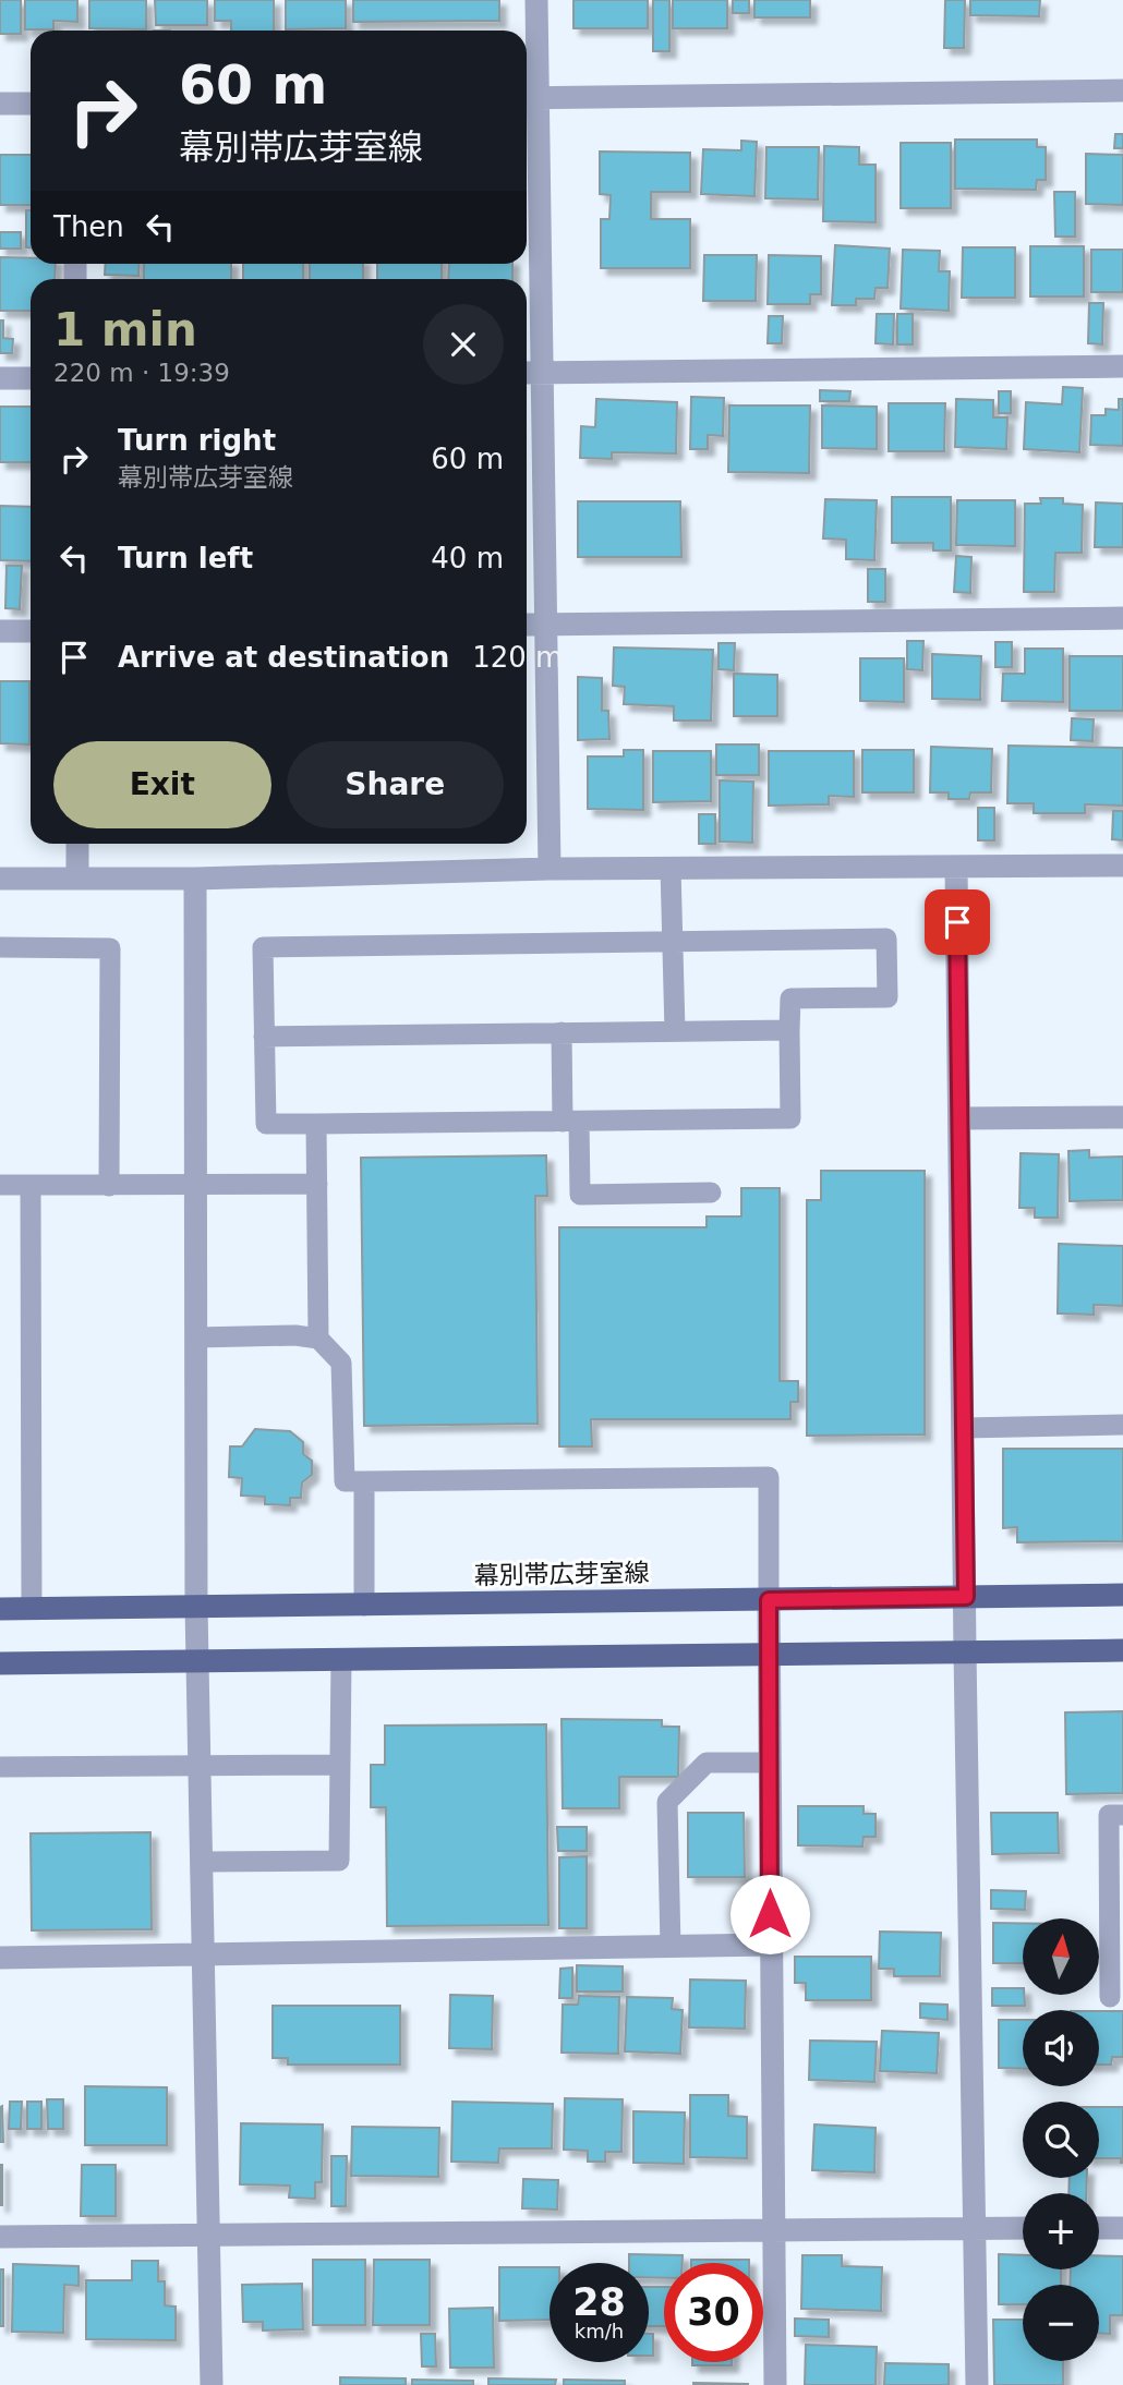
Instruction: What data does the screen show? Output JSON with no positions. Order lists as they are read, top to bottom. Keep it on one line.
{"streets":{"main road":["幕別帯広芽室線"]},"north":"top","page":{"turn":["60 m","幕別帯広芽室線"],"then":"Then","heading":["1 min","220 m · 19:39"],"list":[{"name":"Turn right","note":"幕別帯広芽室線","value":"60 m"},{"name":"Turn left","value":"40 m"},{"name":"Arrive at destination","value":"120 m"}],"buttons":["Exit","Share"],"map_buttons":["+","−"],"speed":"28 km/h","limit":"30"}}
